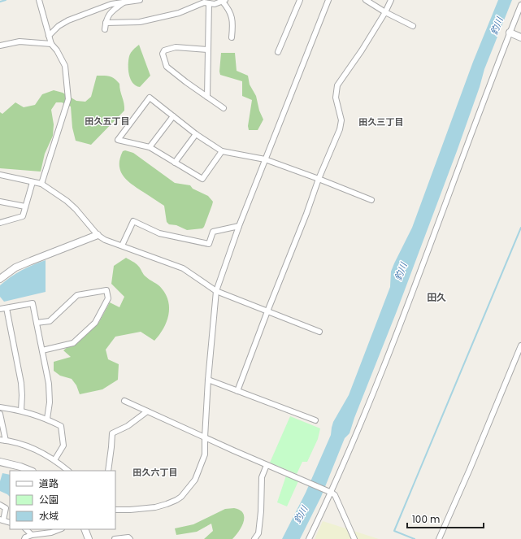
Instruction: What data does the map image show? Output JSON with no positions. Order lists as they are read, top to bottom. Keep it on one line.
{"districts":["田久五丁目","田久三丁目","田久","田久六丁目"],"water":["釣川"],"legend":["道路","公園","水域"],"scale_bar":"100 m"}
